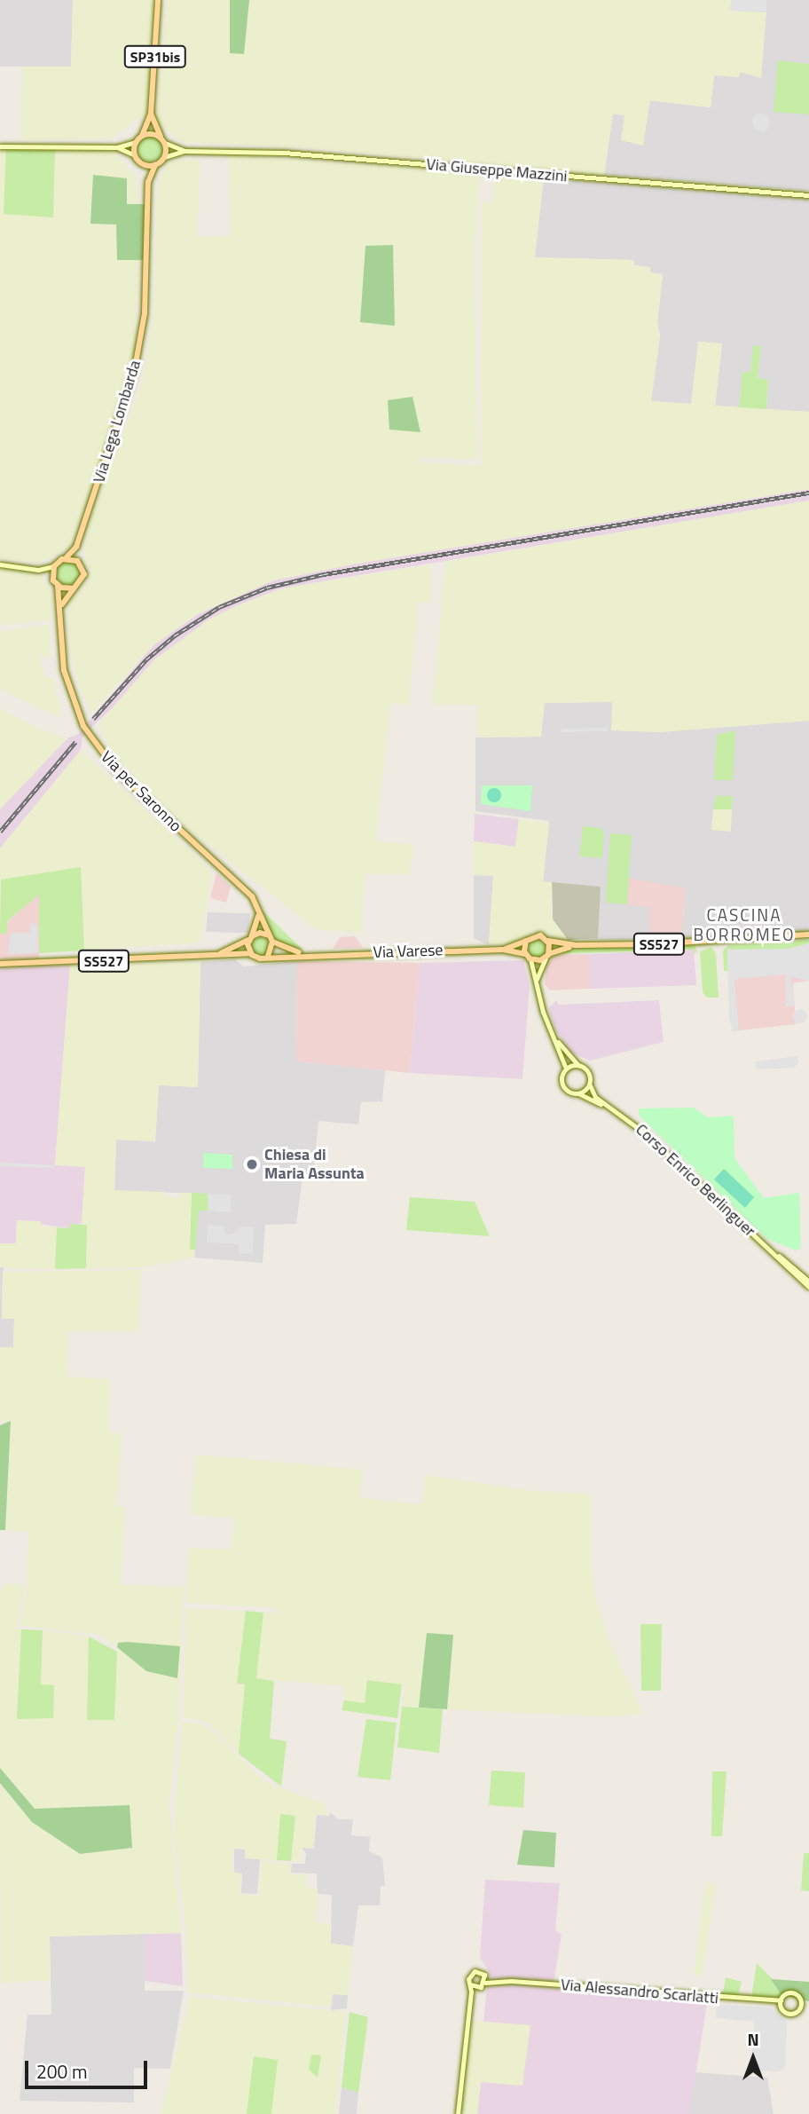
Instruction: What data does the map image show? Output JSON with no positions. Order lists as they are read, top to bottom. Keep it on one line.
{"streets":{"main road":["SP31bis","Via Lega Lombarda","Via per Saronno","SS527","Via Varese"],"street":["Via Giuseppe Mazzini","Corso Enrico Berlinguer","Via Alessandro Scarlatti"]},"crossings":[["SP31bis","Via Giuseppe Mazzini"],["SP31bis","Via Lega Lombarda"],["Via Giuseppe Mazzini","Via Lega Lombarda"],["Via Lega Lombarda","Via per Saronno"],["Via per Saronno","SS527"],["Via per Saronno","Via Varese"],["SS527","Via Varese"]],"districts":["CASCINA BORROMEO"],"places":["Chiesa di Maria Assunta"],"scale_bar":"200 m","north":"top"}
